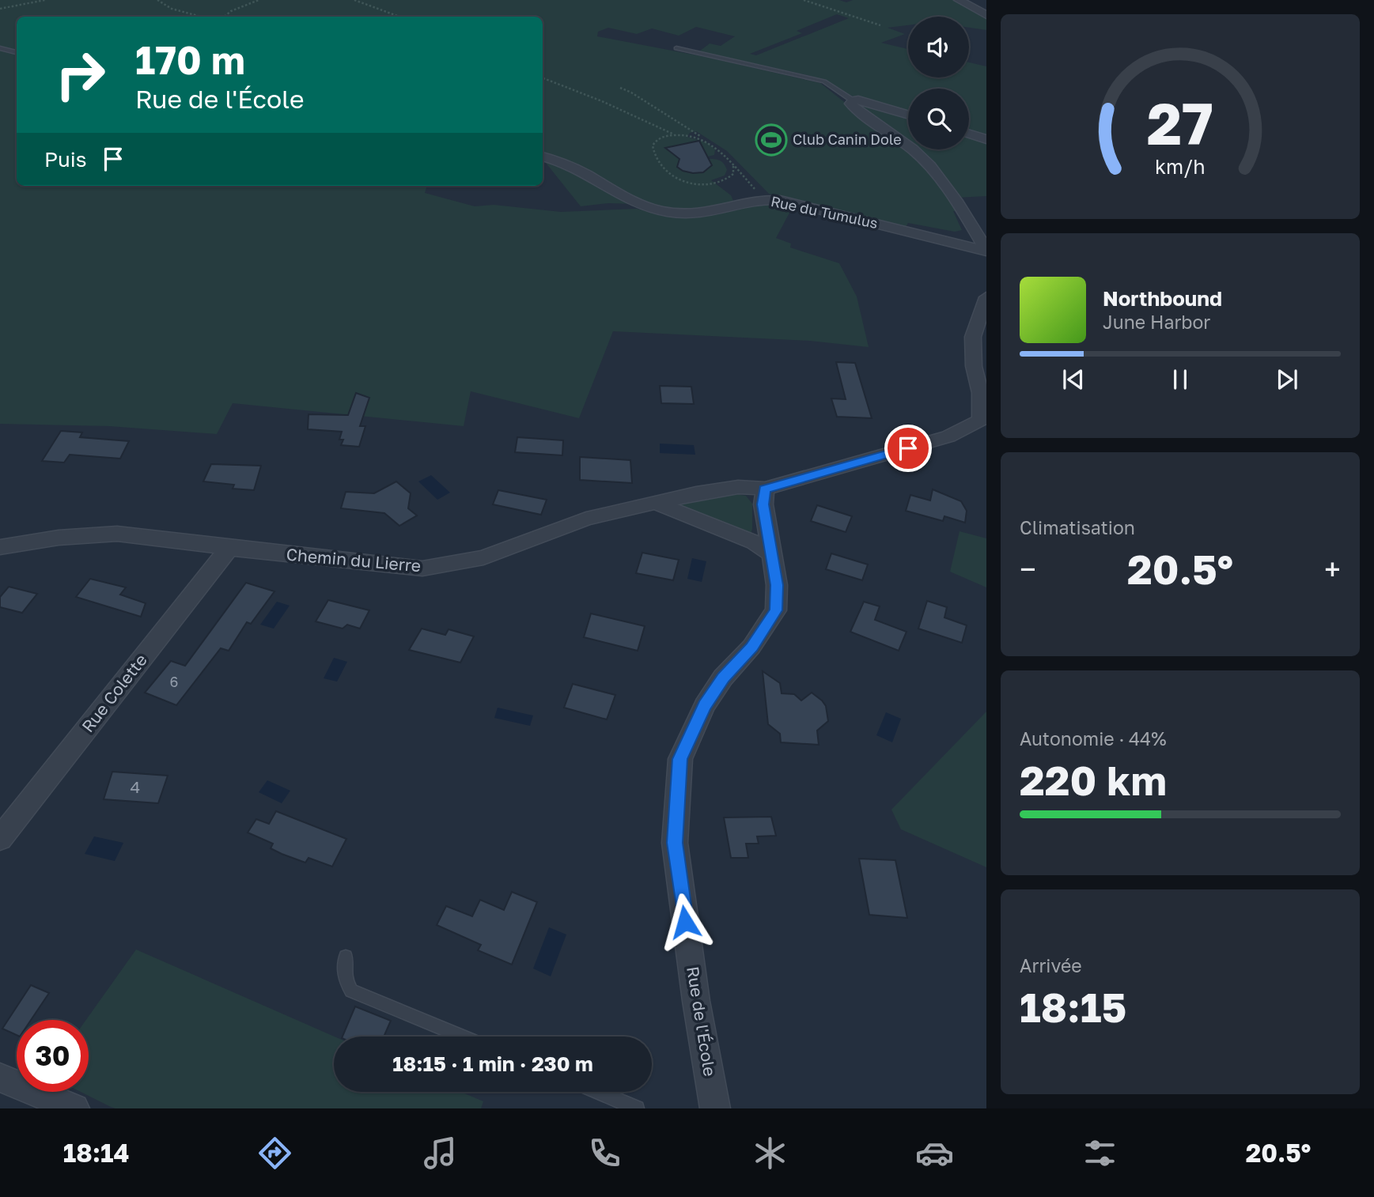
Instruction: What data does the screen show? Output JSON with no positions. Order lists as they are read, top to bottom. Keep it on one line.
{"streets":{"street":["Rue du Tumulus","Chemin du Lierre","Rue Colette","Rue de l'École"]},"crossings":[["Chemin du Lierre","Rue Colette"],["Chemin du Lierre","Rue de l'École"]],"places":{"sports":["Club Canin Dole"]},"house_numbers":["6","4"],"page":{"turn":["170 m","Rue de l'École"],"then":"Puis","song":["Northbound","June Harbor"],"tile":["Climatisation",["Autonomie · 44%","220 km"],["Arrivée","18:15"]],"heat":["−","20.5°","+"],"limit":"30","trip":"18:15 · 1 min · 230 m","tabs":["18:14","20.5°"],"gauge":["27","km/h"]}}
